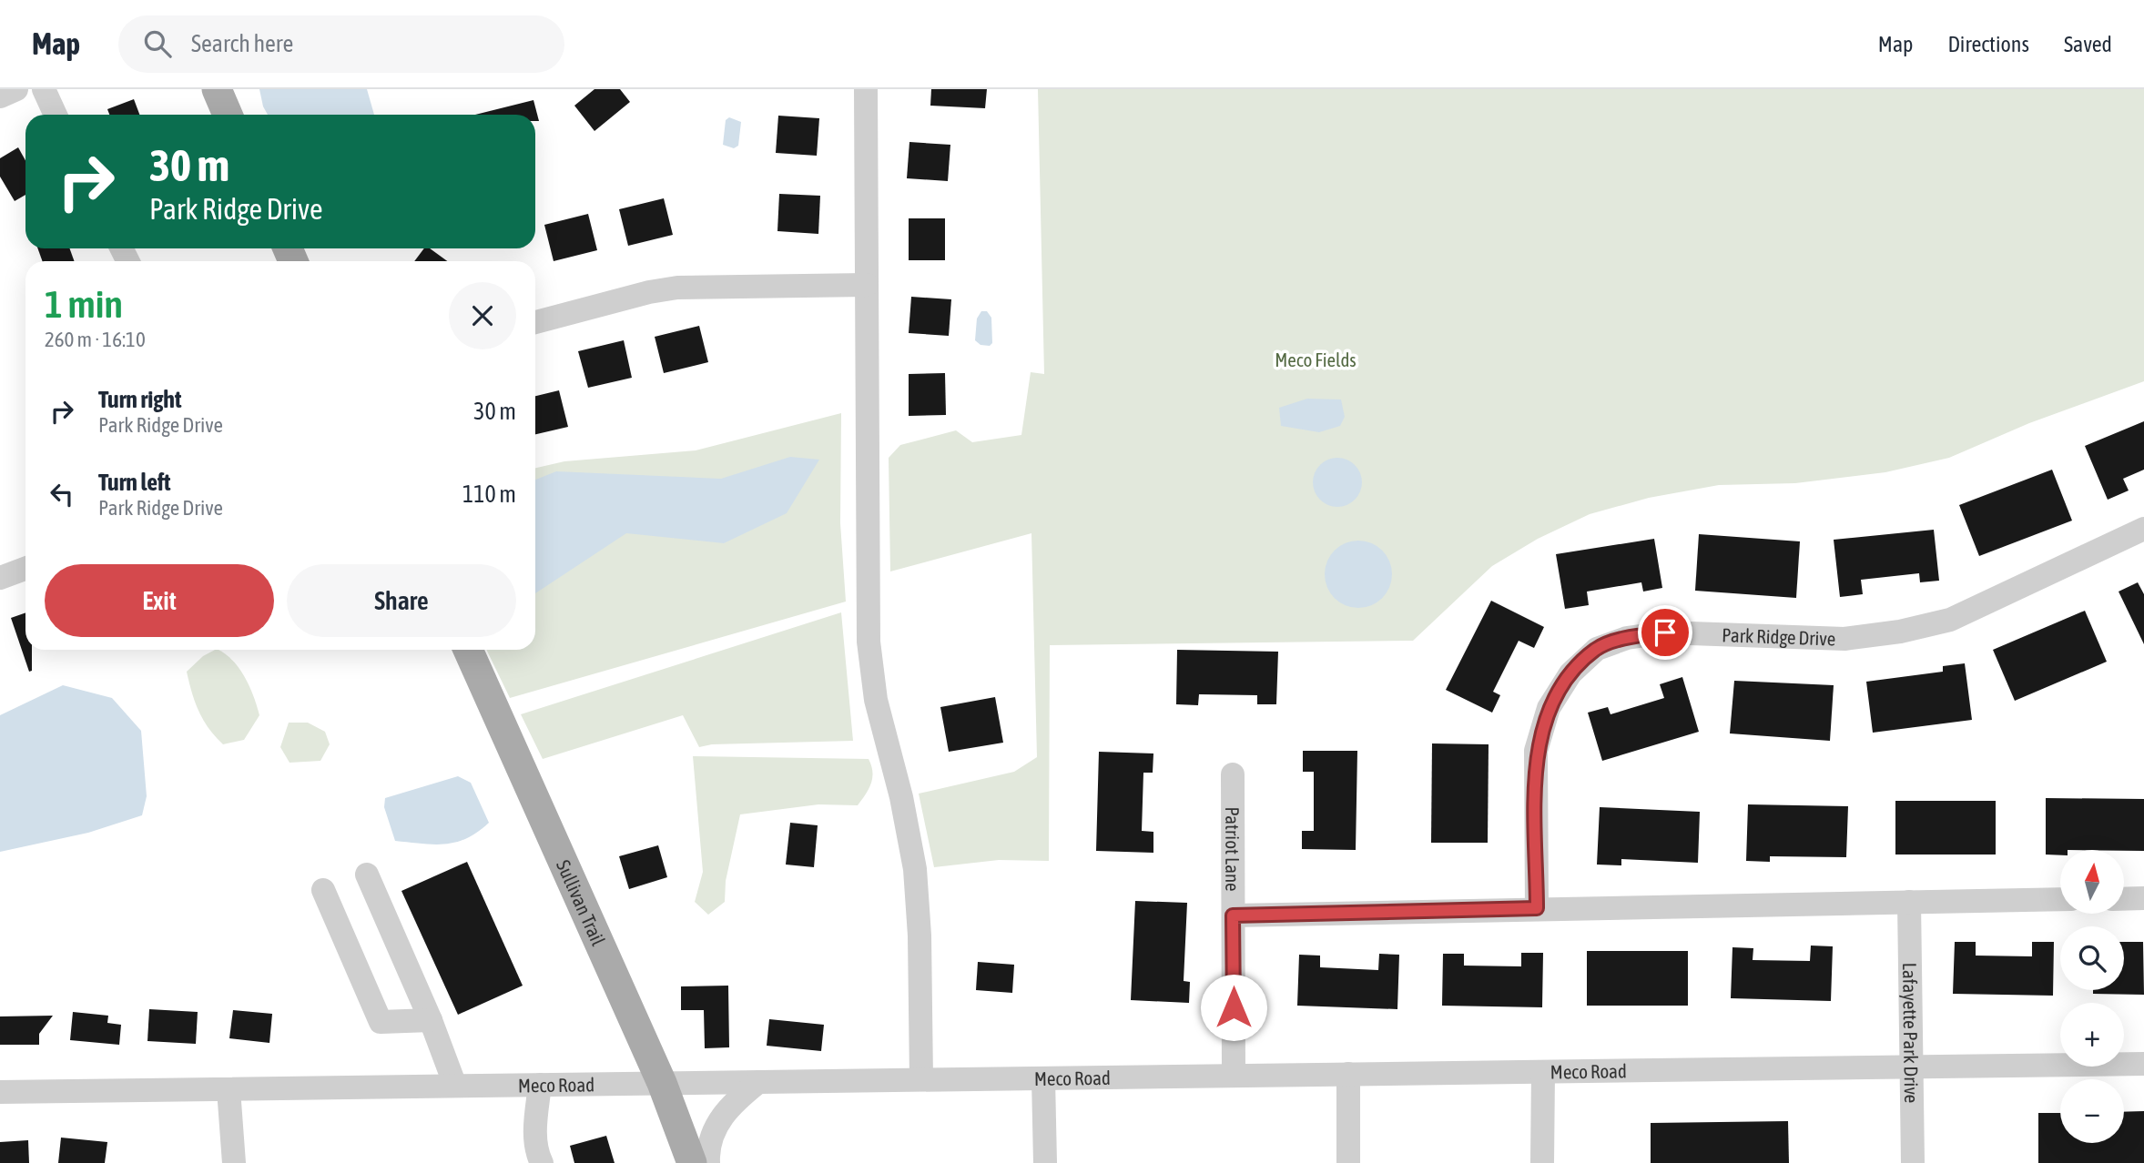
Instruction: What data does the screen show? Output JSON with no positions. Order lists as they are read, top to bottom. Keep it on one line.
{"streets":{"main road":["Sullivan Trail"],"street":["Park Ridge Drive","Patriot Lane","Lafayette Park Drive","Meco Road"]},"crossings":[["Patriot Lane","Meco Road"],["Sullivan Trail","Meco Road"],["Lafayette Park Drive","Meco Road"]],"parks":["Meco Fields"],"north":"top","page":{"header":"Map","search":"Search here","nav":["Map","Directions","Saved"],"turn":["30 m","Park Ridge Drive"],"heading":["1 min","260 m · 16:10"],"list":[{"name":"Turn right","note":"Park Ridge Drive","value":"30 m"},{"name":"Turn left","note":"Park Ridge Drive","value":"110 m"}],"buttons":["Exit","Share"],"map_buttons":["+","−"]}}
